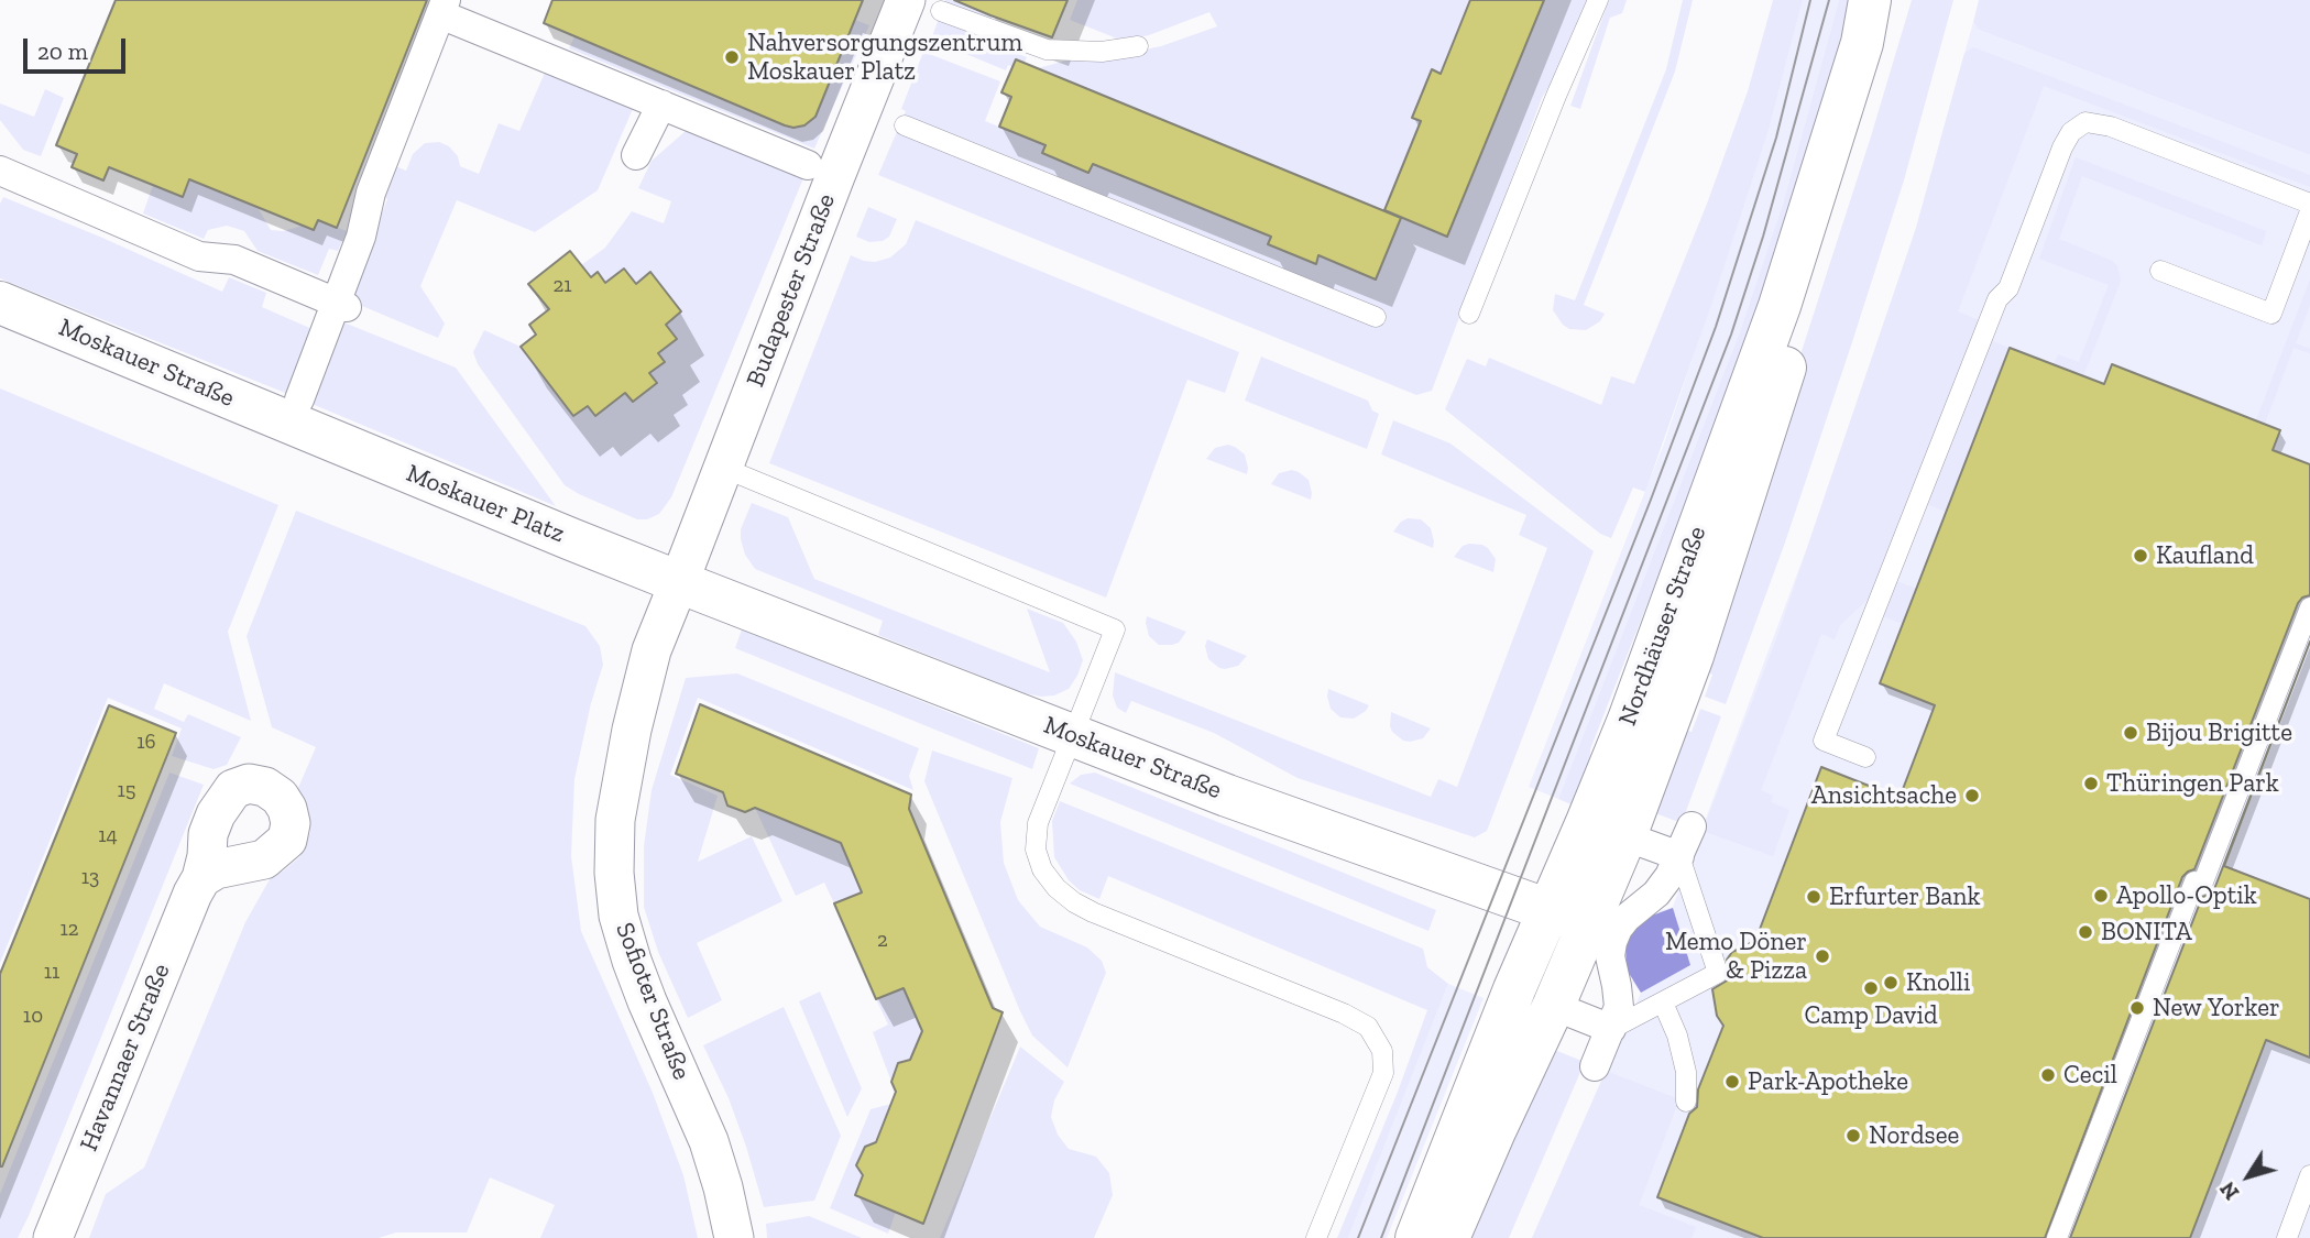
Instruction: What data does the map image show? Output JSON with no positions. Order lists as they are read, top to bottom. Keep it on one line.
{"streets":{"main road":["Moskauer Straße","Moskauer Platz","Nordhäuser Straße"],"street":["Budapester Straße","Sofioter Straße","Havannaer Straße"]},"crossings":[["Budapester Straße","Moskauer Straße"],["Budapester Straße","Moskauer Platz"],["Budapester Straße","Sofioter Straße"],["Moskauer Straße","Moskauer Platz"],["Moskauer Straße","Nordhäuser Straße"],["Moskauer Straße","Sofioter Straße"],["Moskauer Platz","Sofioter Straße"]],"places":["Nahversorgungszentrum Moskauer Platz","Kaufland","Bijou Brigitte","Thüringen Park","Ansichtsache","Apollo-Optik","Erfurter Bank","BONITA","Memo Döner & Pizza","Knolli","Camp David","New Yorker","Cecil","Park-Apotheke","Nordsee"],"house_numbers":["21","16","15","14","13","12","2","11","10"],"scale_bar":"20 m","north":"bottom left"}
